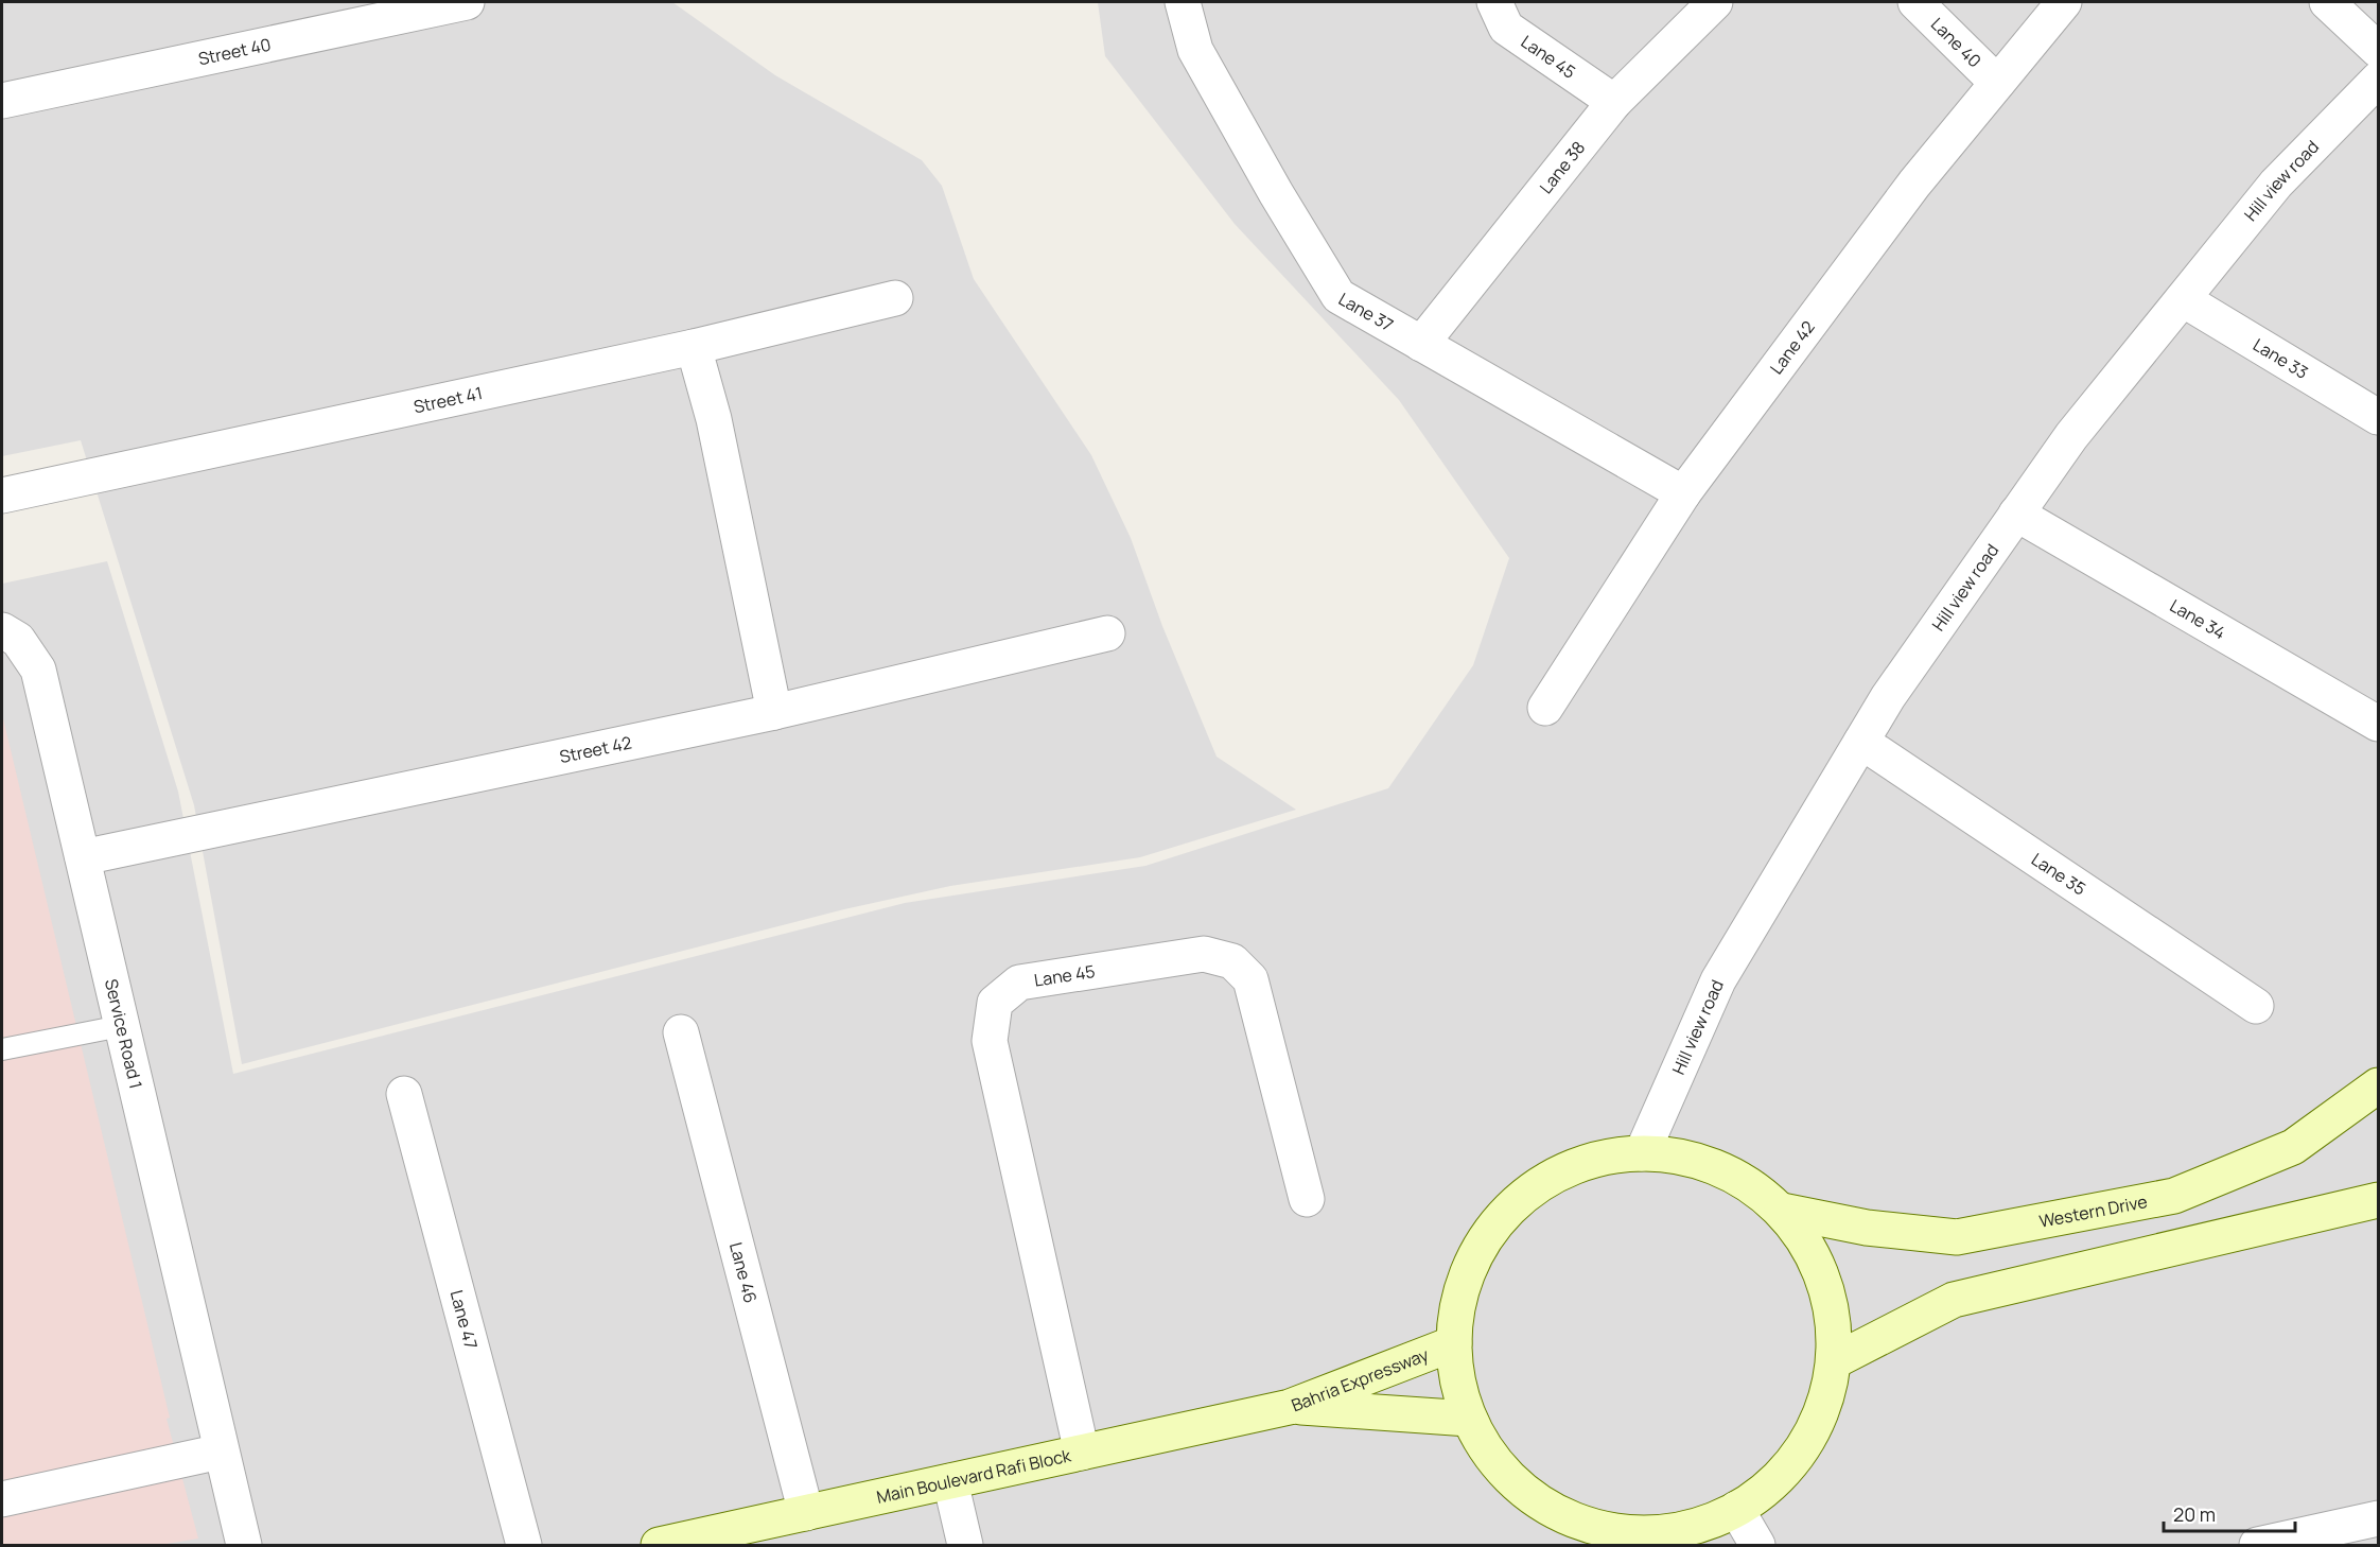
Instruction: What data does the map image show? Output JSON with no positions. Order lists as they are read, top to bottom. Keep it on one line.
{"streets":{"street":["Lane 40","Street 40","Lane 45","Lane 38","Hill view road","Lane 37","Lane 42","Lane 33","Street 41","Lane 34","Street 42","Lane 35","Service Road 1","Western Drive","Lane 46","Lane 47","Bahria Expressway","Main Boulevard Rafi Block"]},"crossings":[["Lane 40","Lane 42"],["Lane 45","Lane 38"],["Lane 45","Main Boulevard Rafi Block"],["Lane 38","Lane 37"],["Hill view road","Lane 33"],["Hill view road","Lane 34"],["Hill view road","Lane 35"],["Lane 37","Lane 42"],["Street 42","Service Road 1"],["Lane 46","Main Boulevard Rafi Block"],["Bahria Expressway","Main Boulevard Rafi Block"]],"scale_bar":"20 m"}
